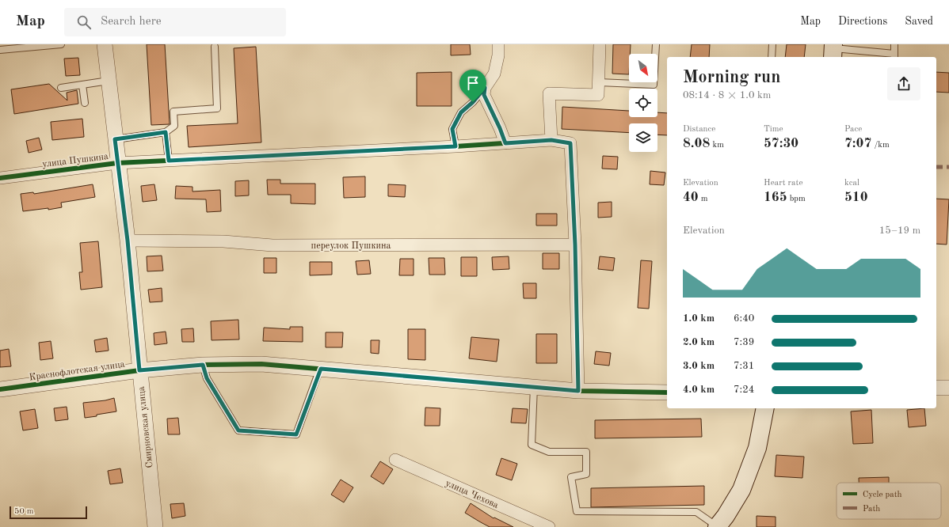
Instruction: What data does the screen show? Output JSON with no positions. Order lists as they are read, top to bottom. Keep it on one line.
{"streets":{"street":["улица Пушкина","переулок Пушкина","Краснофлотская улица","Смирновская улица","улица Чехова"]},"crossings":[["улица Пушкина","переулок Пушкина"],["улица Пушкина","Смирновская улица"],["переулок Пушкина","Смирновская улица"],["Краснофлотская улица","Смирновская улица"]],"legend":["Cycle path","Path"],"scale_bar":"50 m","north":"bottom right","page":{"header":"Map","search":"Search here","nav":["Map","Directions","Saved"],"heading":["Morning run","08:14 · 8 × 1.0 km"],"stats":[["Distance","8.08 km"],["Time","57:30"],["Pace","7:07 /km"],["Elevation","40 m"],["Heart rate","165 bpm"],["kcal","510"]],"chart":["Elevation","15–19 m"],"list":[{"name":"1.0 km","note":"6:40"},{"name":"2.0 km","note":"7:39"},{"name":"3.0 km","note":"7:31"},{"name":"4.0 km","note":"7:24"}],"scale":"50 m"}}
